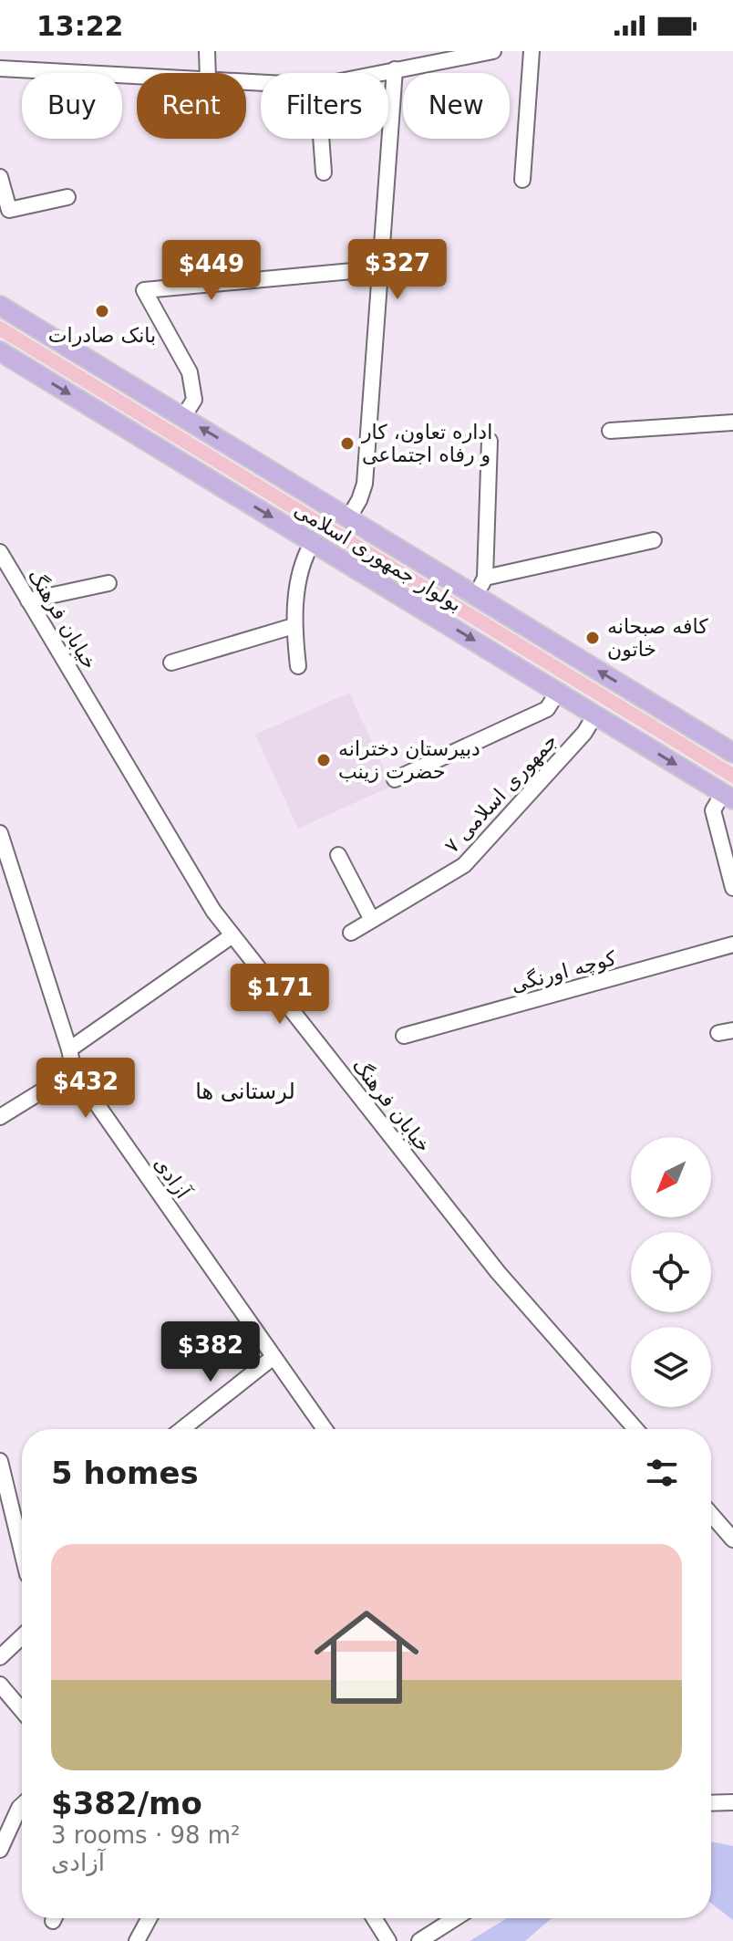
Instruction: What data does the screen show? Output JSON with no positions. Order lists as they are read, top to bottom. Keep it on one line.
{"streets":{"main road":["بولوار جمهوری اسلامی"],"street":["خیابان فرهنگ","جمهوری اسلامی ۷","کوچه اورنگی","آزادی"]},"crossings":[["بولوار جمهوری اسلامی","جمهوری اسلامی ۷"]],"districts":["لرستانی ها"],"places":["بانک صادرات","اداره تعاون، کار و رفاه اجتماعی","کافه صبحانه خاتون","دبیرستان دخترانه حضرت زینب"],"north":"bottom left","page":{"status":"13:22","chip":["Buy","Rent","Filters","New"],"price":["$327","$449","$171","$432","$382"],"heading":"5 homes","list":[{"name":"$382/mo","note":"3 rooms · 98 m² · آزادی"}]}}
